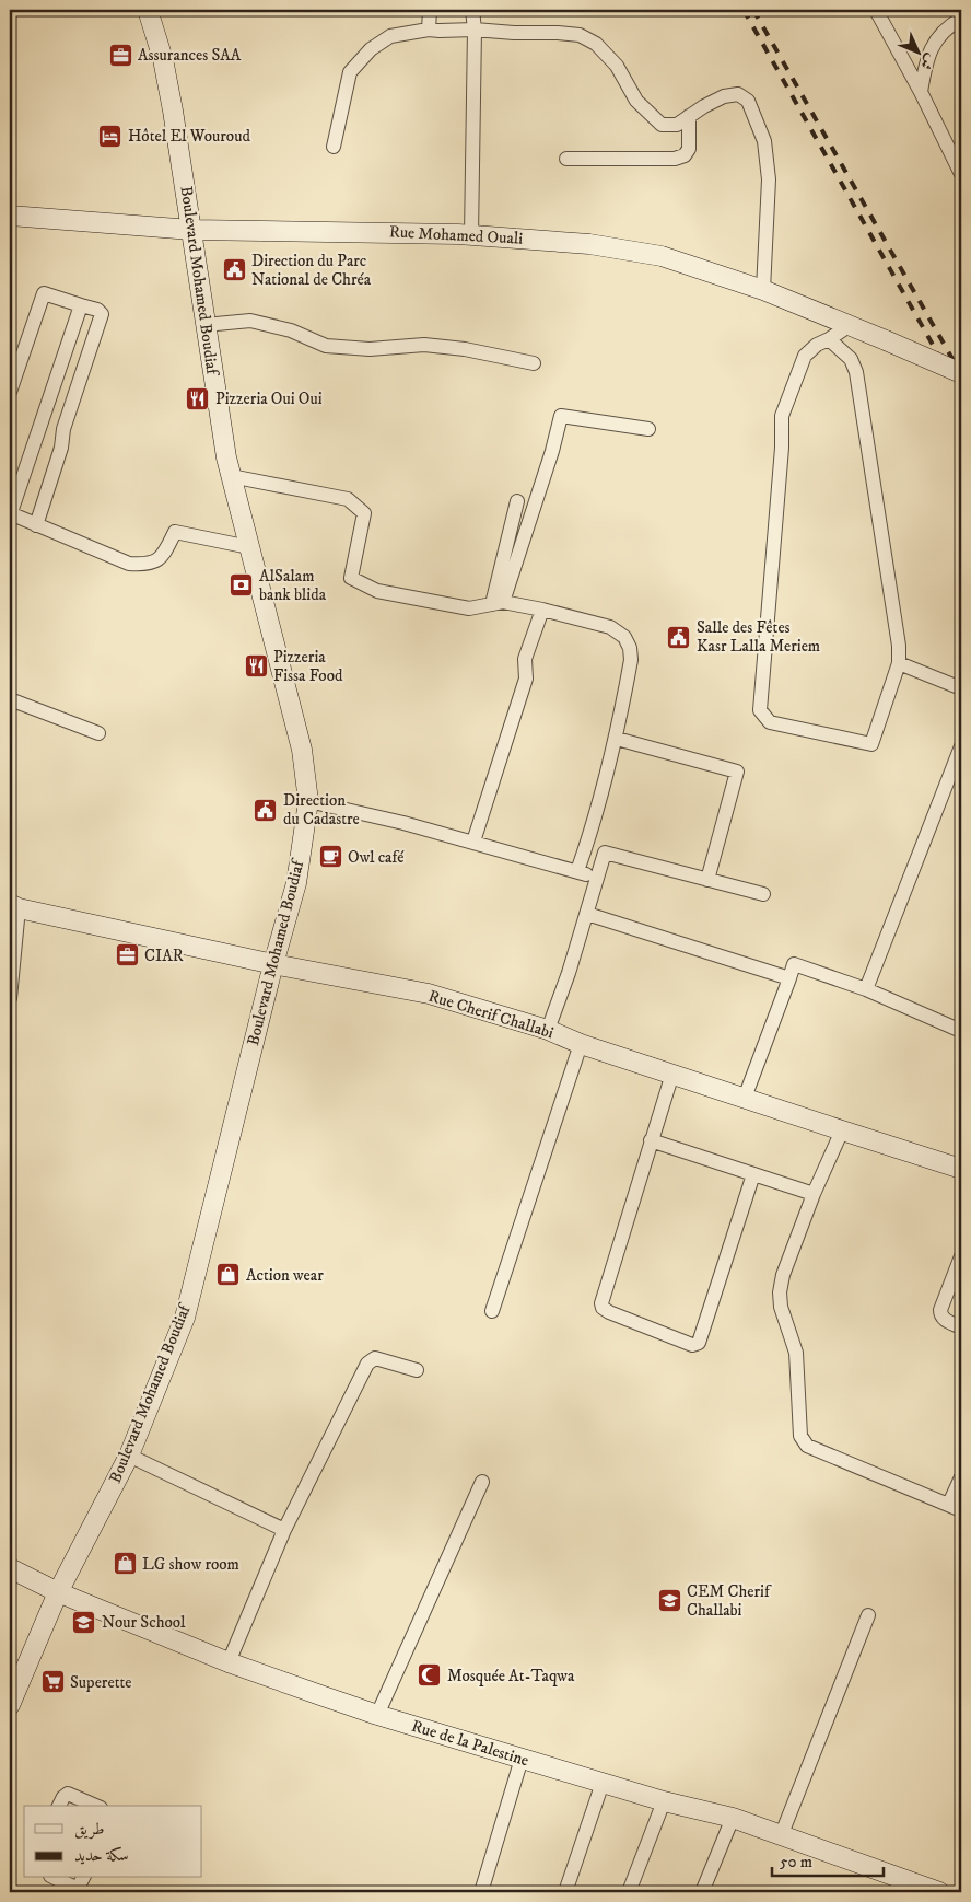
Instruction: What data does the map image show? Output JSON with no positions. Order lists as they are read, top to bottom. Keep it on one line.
{"streets":{"street":["Rue Mohamed Ouali","Boulevard Mohamed Boudiaf","Rue Cherif Challabi","Rue de la Palestine"]},"crossings":[["Rue Mohamed Ouali","Boulevard Mohamed Boudiaf"],["Boulevard Mohamed Boudiaf","Rue Cherif Challabi"],["Boulevard Mohamed Boudiaf","Rue de la Palestine"]],"places":{"office":["Assurances SAA","CIAR"],"hotel":["Hôtel El Wouroud"],"public building":["Direction du Parc National de Chréa","Salle des Fêtes Kasr Lalla Meriem","Direction du Cadastre"],"restaurant":["Pizzeria Oui Oui","Pizzeria Fissa Food"],"bank":["AlSalam bank blida"],"cafe":["Owl café"],"shop":["Action wear","LG show room"],"school or university":["CEM Cherif Challabi","Nour School"],"mosque":["Mosquée At-Taqwa"],"supermarket":["Superette"]},"legend":["طريق","سكة حديد"],"scale_bar":"50 m","north":"bottom right"}
